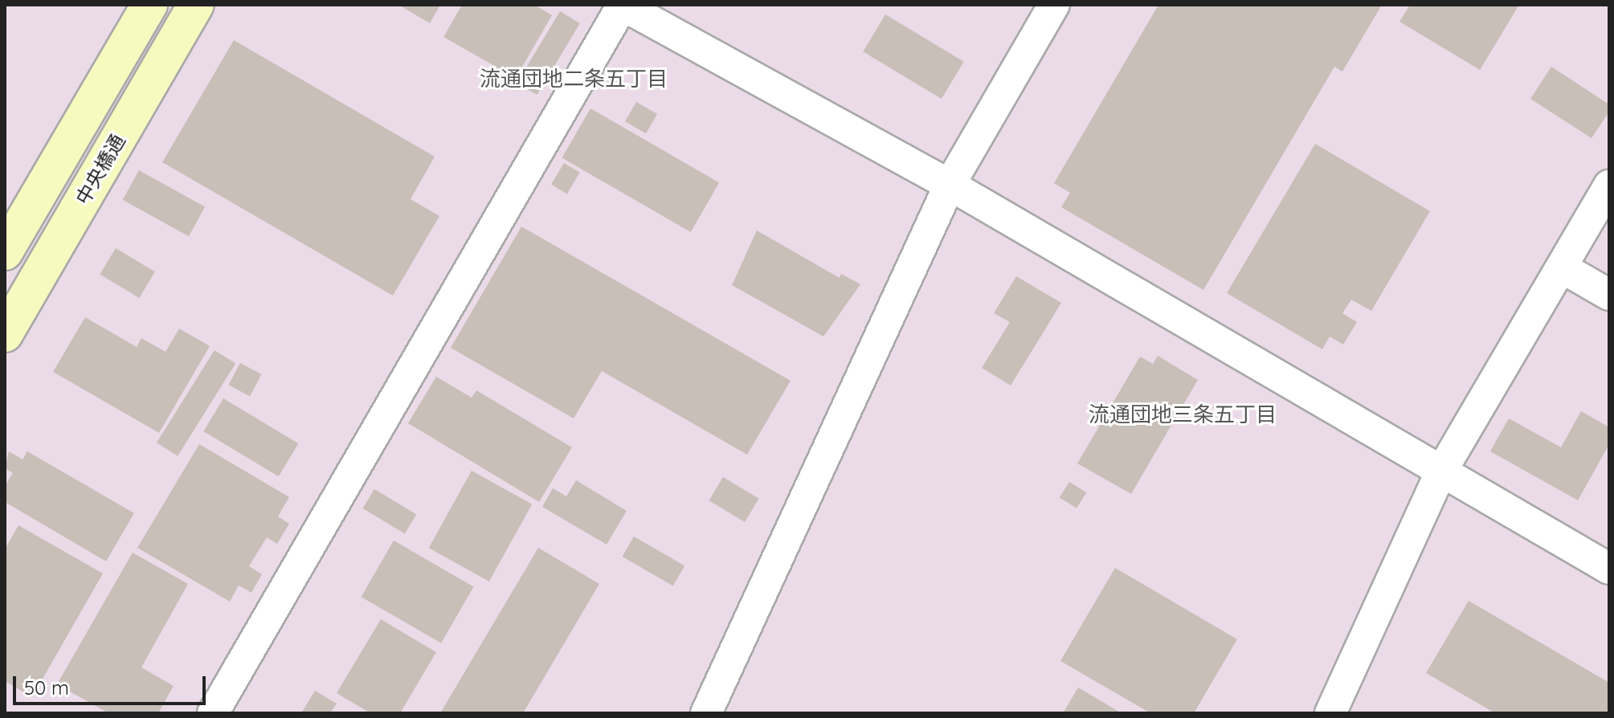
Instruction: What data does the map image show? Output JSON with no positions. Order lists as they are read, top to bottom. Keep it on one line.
{"streets":{"main road":["中央橋通"]},"districts":["流通団地二条五丁目","流通団地三条五丁目"],"scale_bar":"50 m"}
